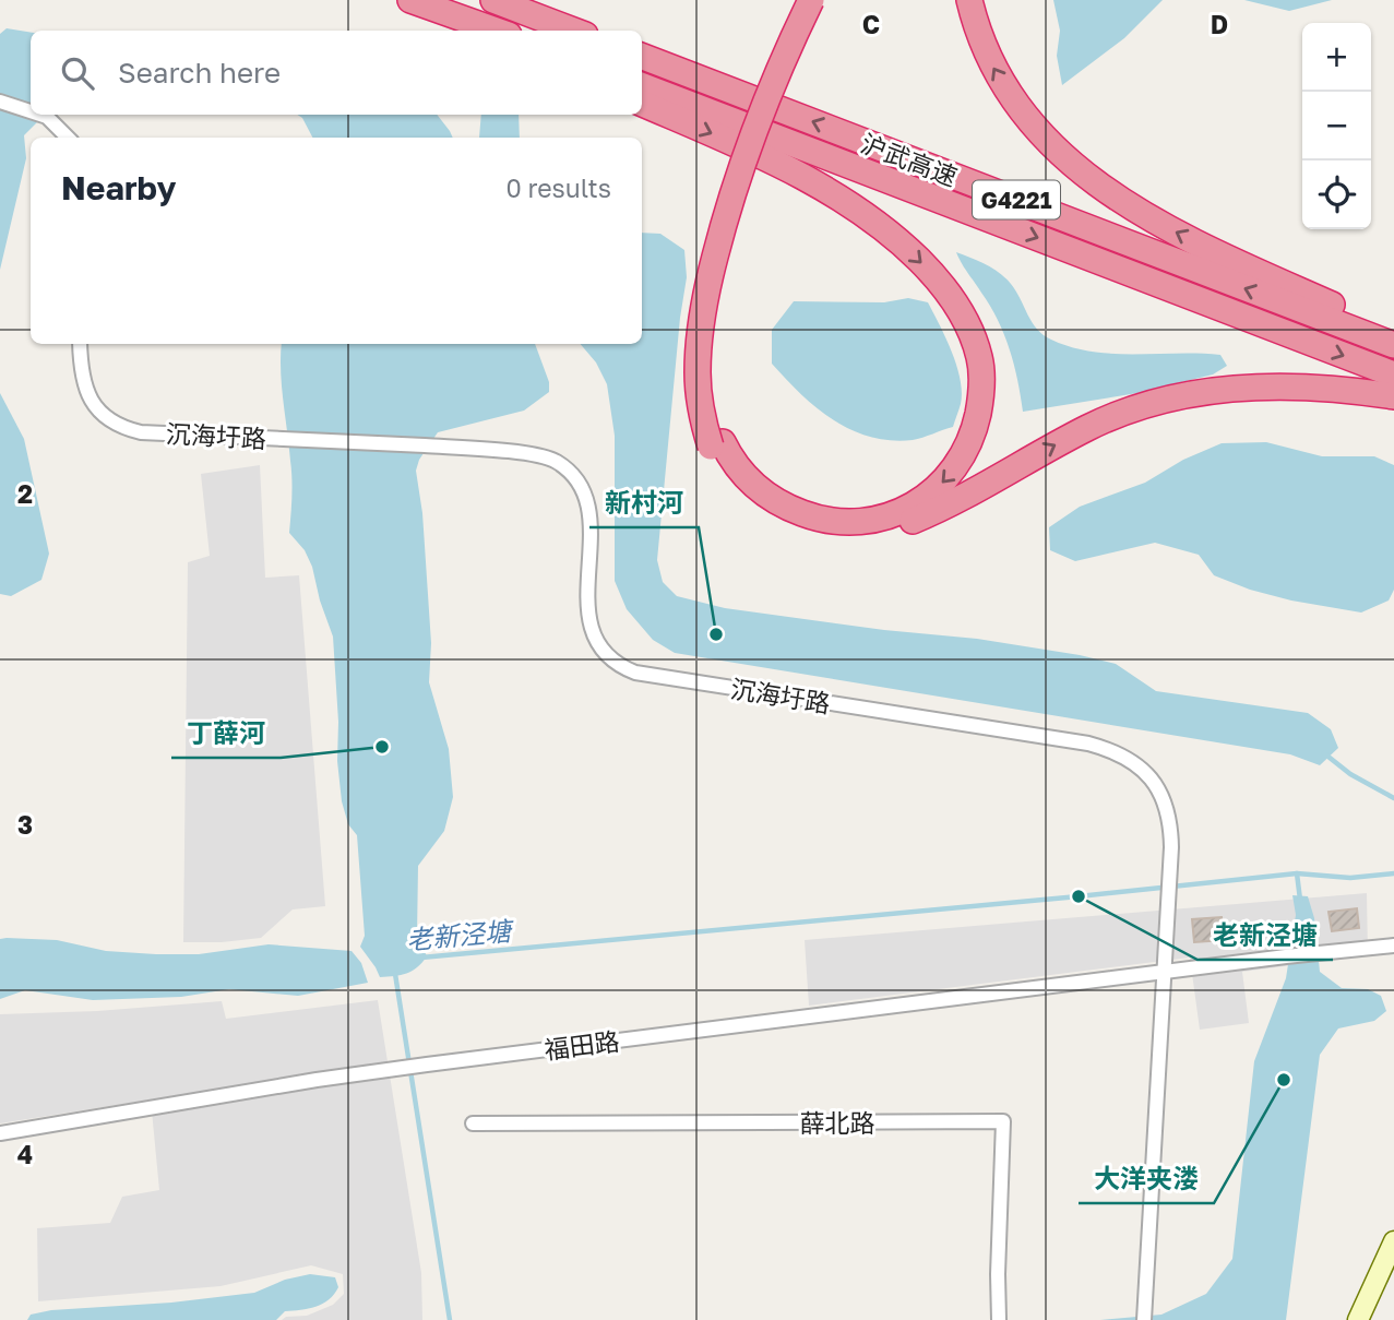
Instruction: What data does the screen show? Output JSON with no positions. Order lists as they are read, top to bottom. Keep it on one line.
{"streets":{"highway":["沪武高速","G4221"],"street":["沉海圩路","福田路","薛北路"]},"crossings":[["沉海圩路","福田路"]],"water":["老新泾塘"],"places":["新村河","丁薛河","老新泾塘","大洋夹溇"],"page":{"map_buttons":["+","−"],"search":"Search here","heading":["Nearby","0 results"]},"grid":{"columns":["C","D"],"rows":["2","3","4"]}}
